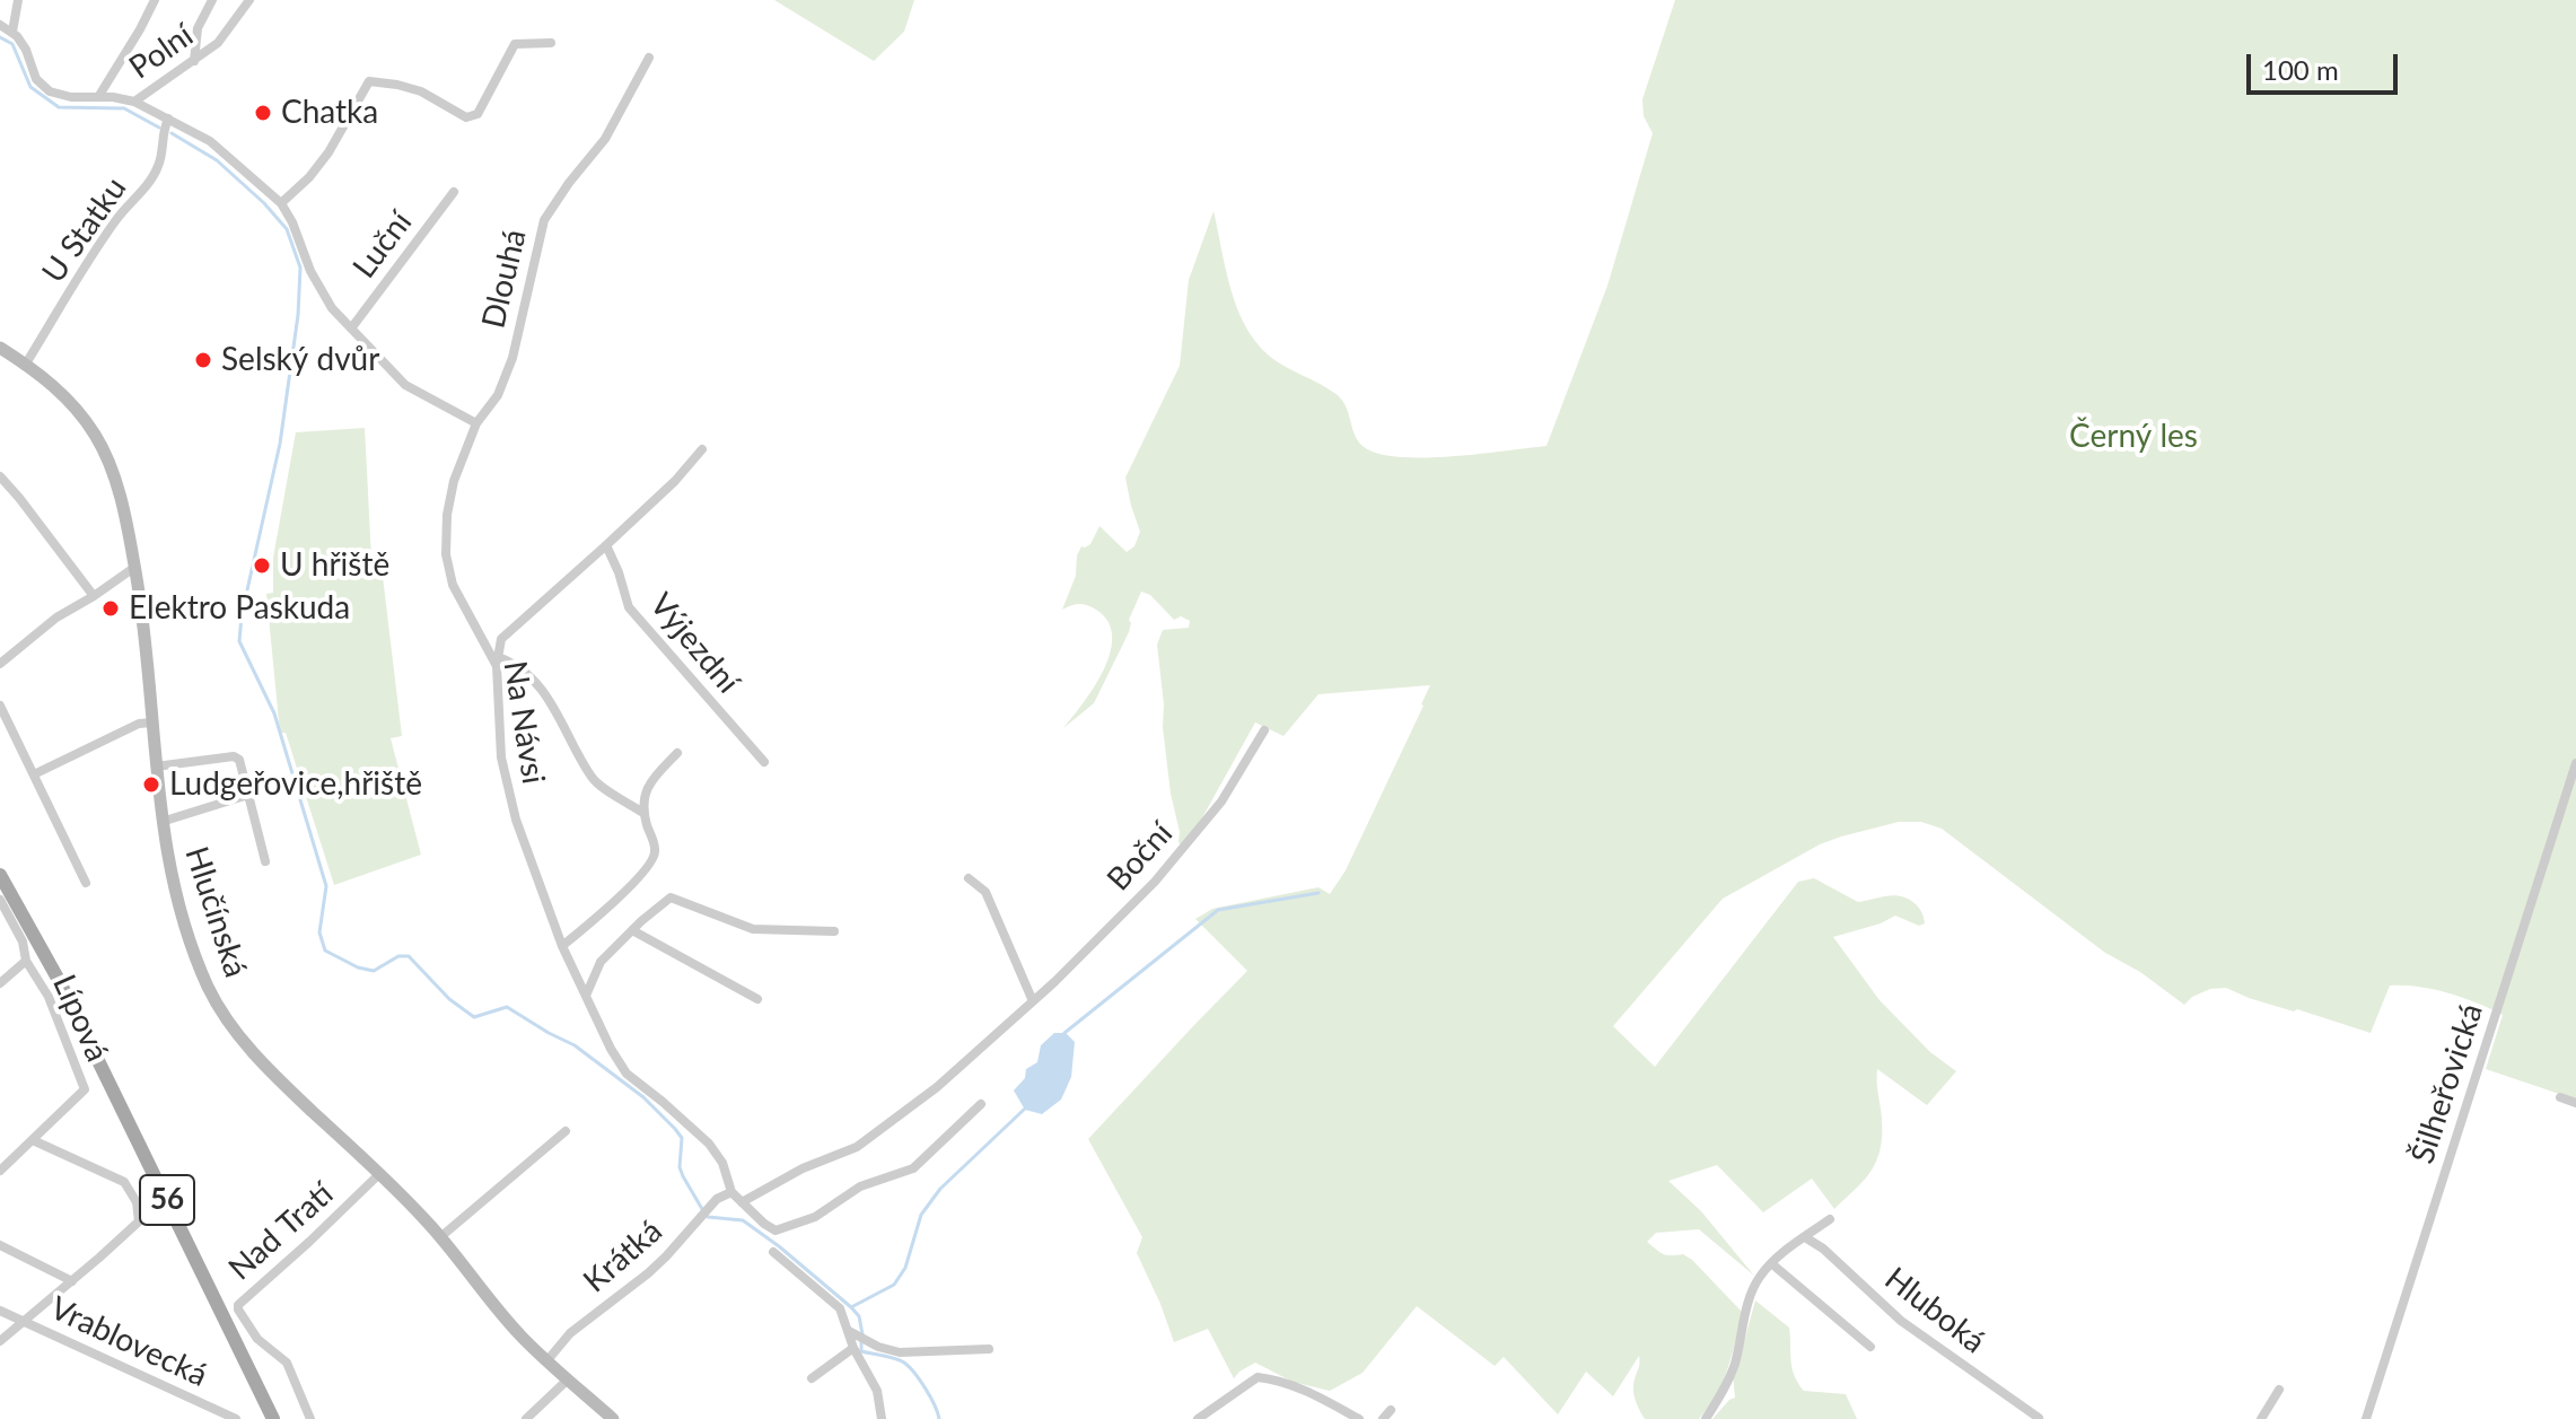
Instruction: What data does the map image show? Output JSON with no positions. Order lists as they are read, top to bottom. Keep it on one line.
{"streets":{"main road":["56"],"street":["Polní","U Statku","Luční","Dlouhá","Výjezdní","Na Návsi","Boční","Hlučínská","Lípová","Šilheřovická","Nad Tratí","Krátká","Hluboká","Vrablovecká"]},"crossings":[["U Statku","Hlučínská"],["Dlouhá","Na Návsi"],["Na Návsi","Boční"],["Na Návsi","Krátká"],["Hlučínská","Nad Tratí"],["Hlučínská","Krátká"]],"parks":["Černý les"],"places":["Chatka","Selský dvůr","U hřiště","Elektro Paskuda","Ludgeřovice,hřiště"],"scale_bar":"100 m"}
